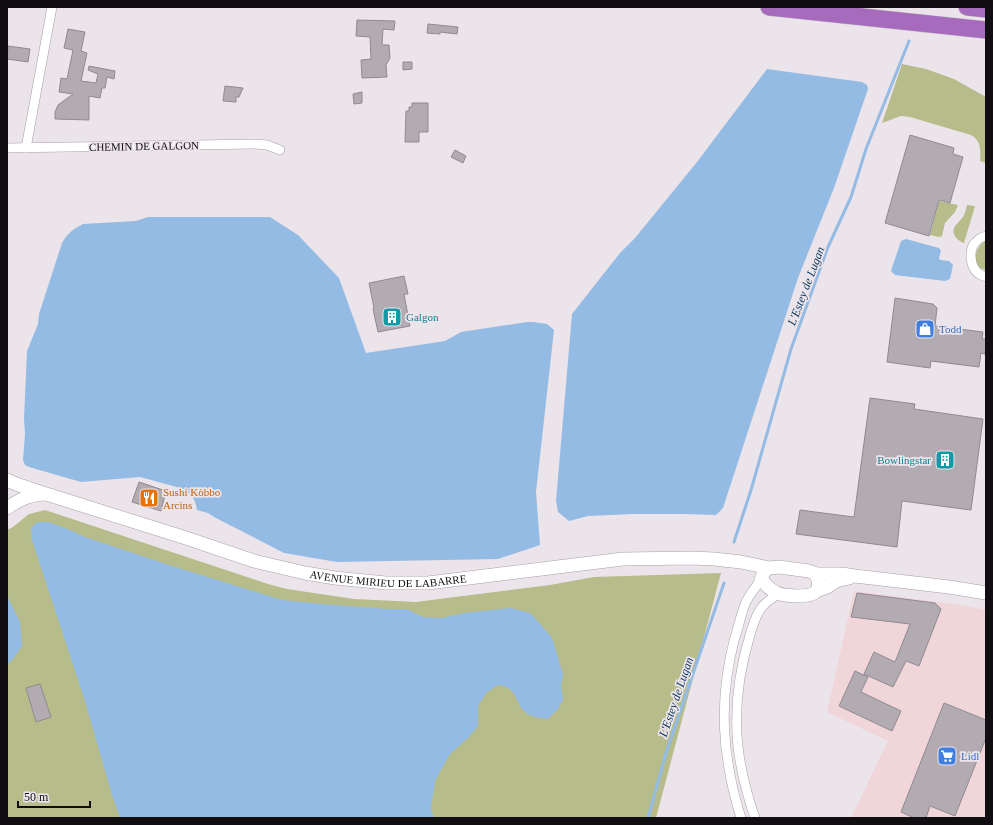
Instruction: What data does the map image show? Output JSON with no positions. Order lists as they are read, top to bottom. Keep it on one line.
{"streets":{"main road":["AVENUE MIRIEU DE LABARRE"],"street":["CHEMIN DE GALGON"]},"water":["L'Estey de Lugan"],"places":{"building":["Galgon","Bowlingstar"],"shop":["Todd"],"restaurant":["Sushi Kòbbo Arcins"],"supermarket":["Lidl"]},"scale_bar":"50 m"}
